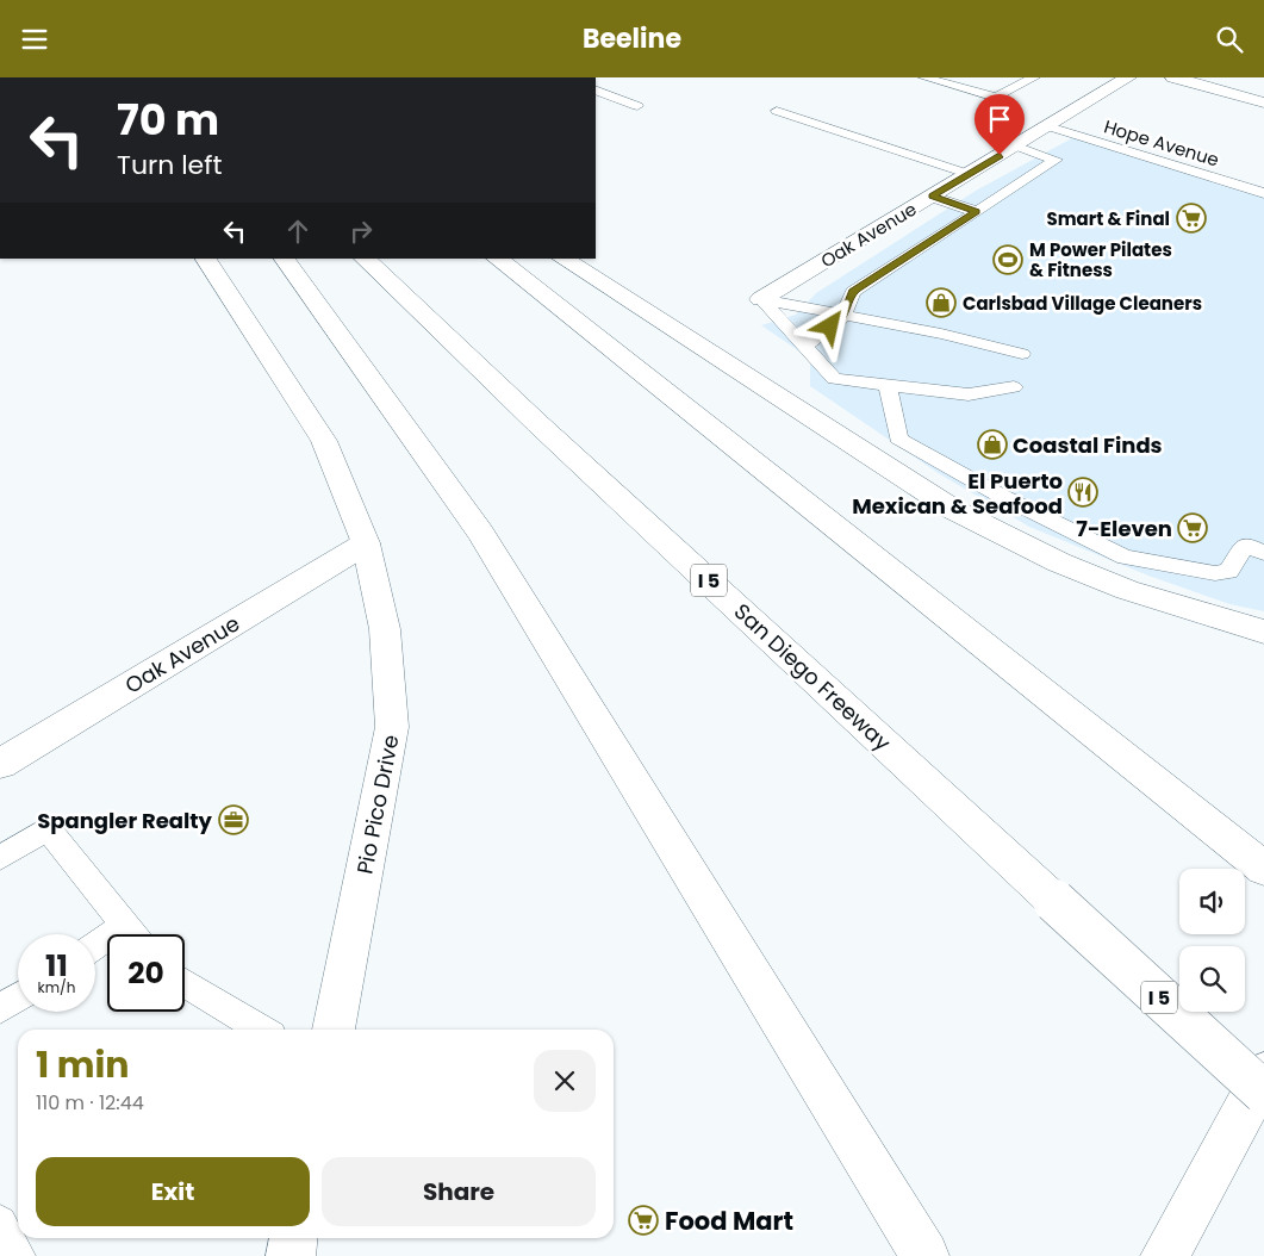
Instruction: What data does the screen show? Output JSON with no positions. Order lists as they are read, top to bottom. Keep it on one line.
{"streets":{"main road":["Oak Avenue","I 5","San Diego Freeway","Pio Pico Drive"],"lane":["Hope Avenue"]},"crossings":[["Hope Avenue","Oak Avenue"],["Oak Avenue","Pio Pico Drive"]],"places":{"supermarket":["Smart & Final","7-Eleven","Food Mart"],"sports":["M Power Pilates & Fitness"],"shop":["Carlsbad Village Cleaners","Coastal Finds"],"restaurant":["El Puerto Mexican & Seafood"],"office":["Spangler Realty"]},"page":{"header":"Beeline","turn":["70 m","Turn left"],"speed":"11 km/h","limit":"20","heading":["1 min","110 m · 12:44"],"buttons":["Exit","Share"]}}
